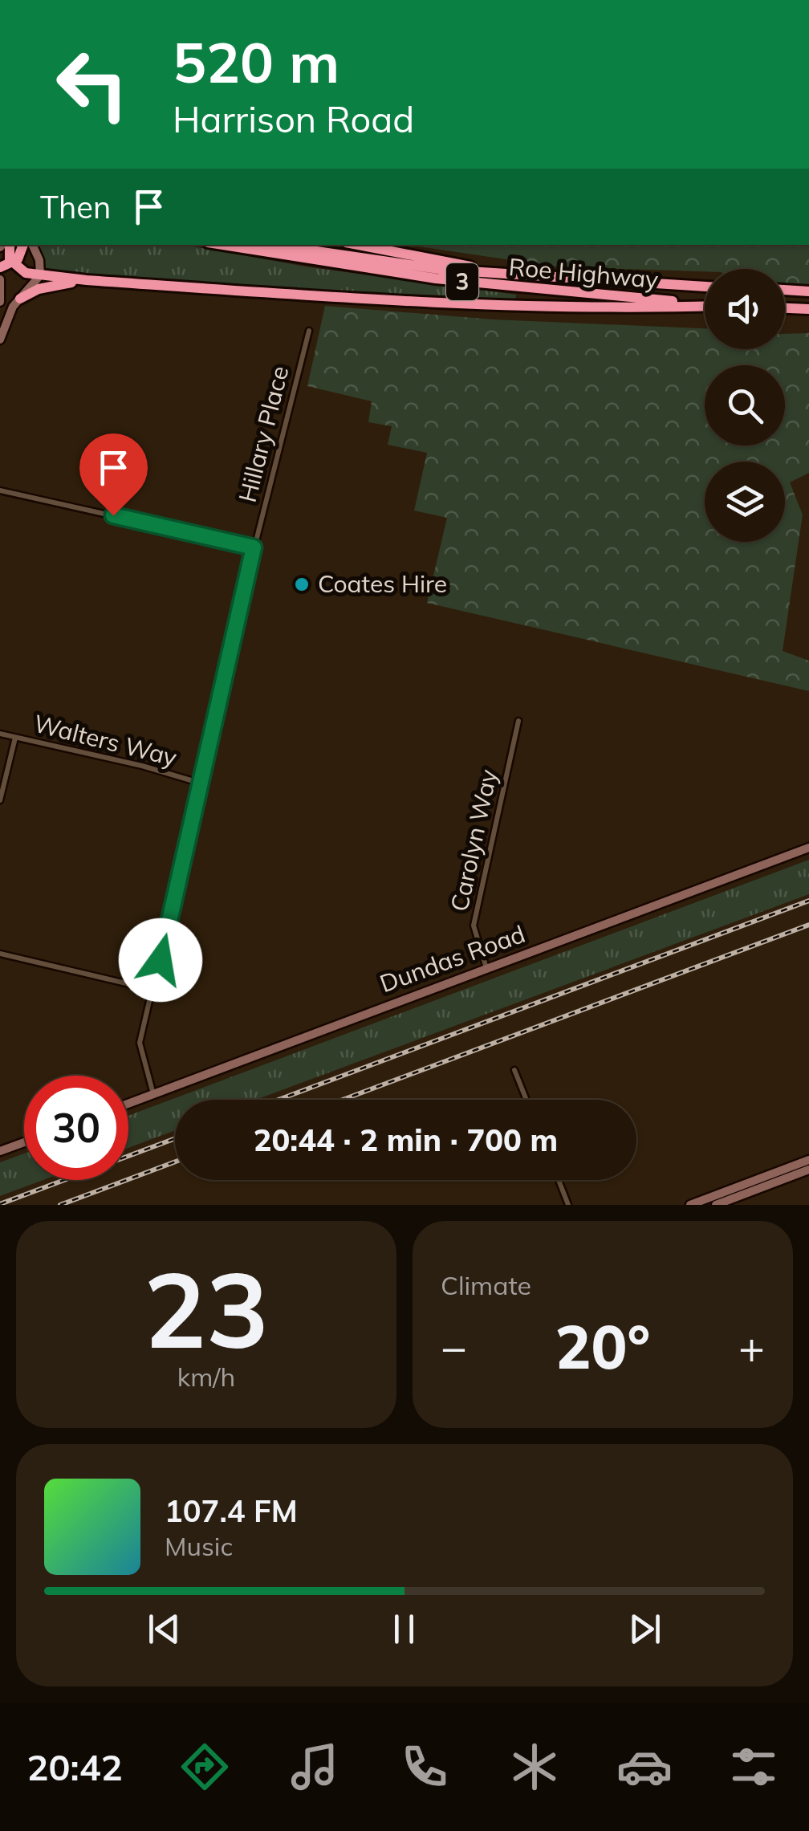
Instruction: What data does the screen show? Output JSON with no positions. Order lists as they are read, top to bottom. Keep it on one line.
{"streets":{"highway":["Roe Highway","3"],"main road":["Dundas Road"],"street":["Hillary Place","Walters Way","Carolyn Way"]},"crossings":[["Hillary Place","Walters Way"],["Hillary Place","Dundas Road"],["Carolyn Way","Dundas Road"]],"places":["Coates Hire"],"page":{"turn":["520 m","Harrison Road"],"then":"Then","limit":"30","trip":"20:44 · 2 min · 700 m","tile":[["23","km/h"],"Climate"],"heat":["−","20°","+"],"song":["107.4 FM","Music"],"tabs":"20:42"}}
